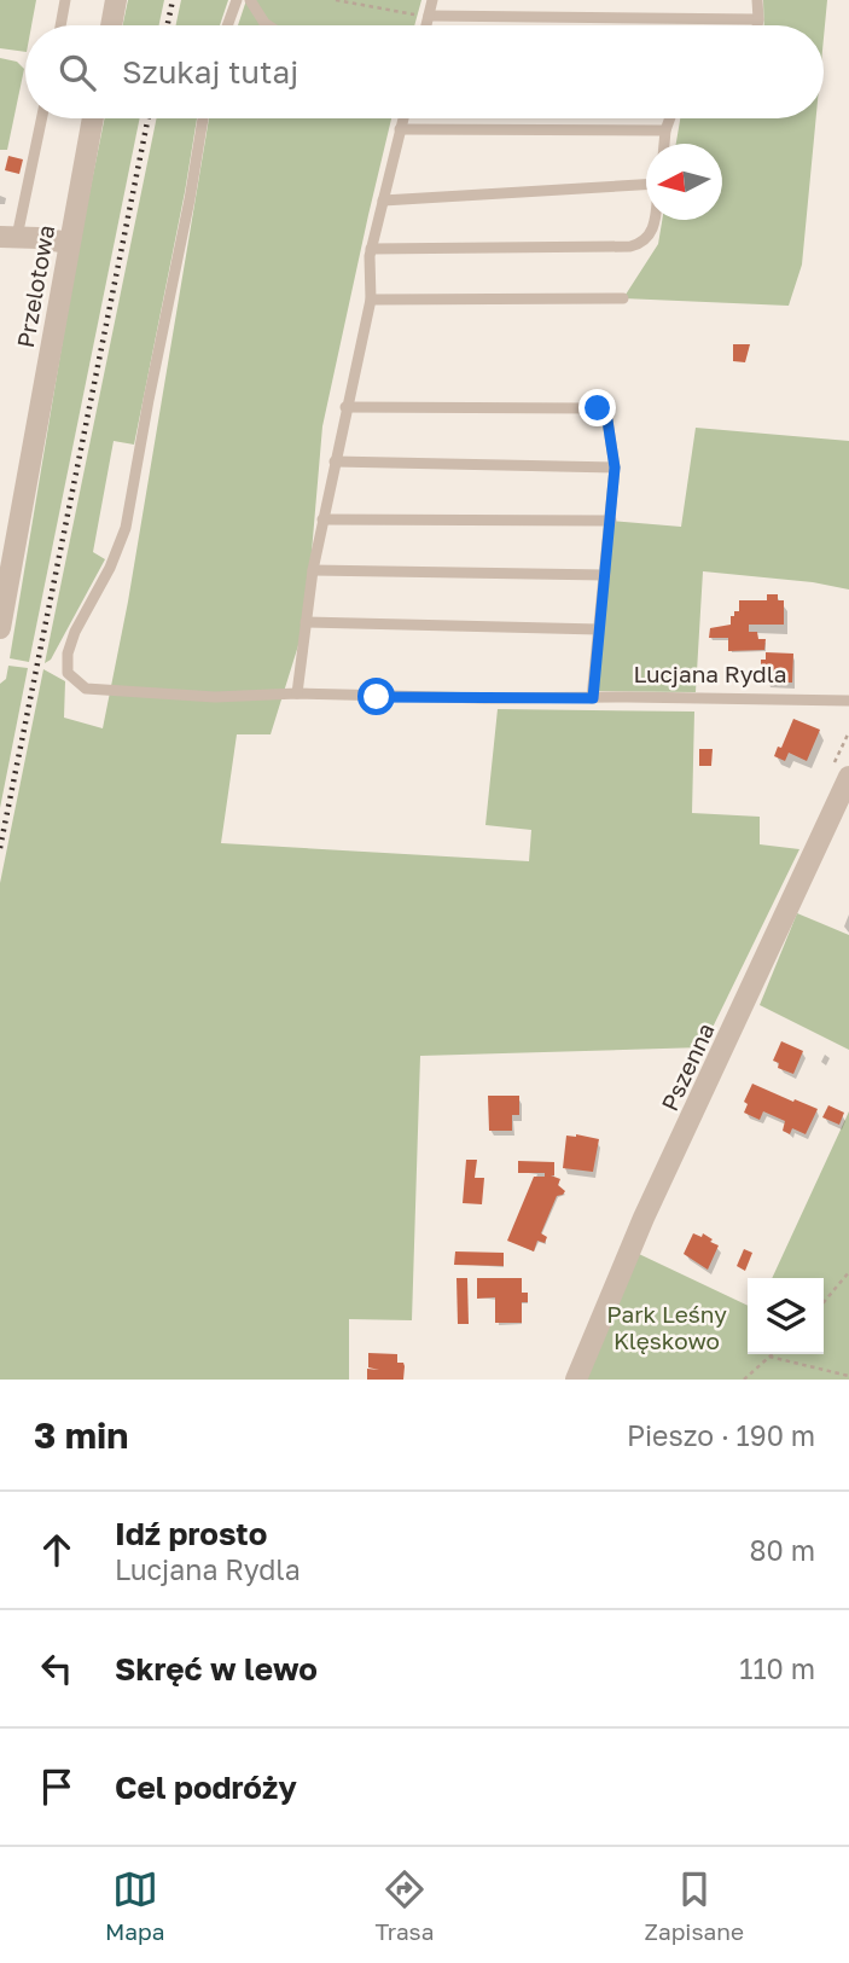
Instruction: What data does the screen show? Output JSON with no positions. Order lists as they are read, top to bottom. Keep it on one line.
{"streets":{"street":["Przelotowa","Pszenna"],"lane":["Lucjana Rydla"]},"parks":["Park Leśny Klęskowo"],"north":"left","page":{"search":"Szukaj tutaj","heading":["3 min","Pieszo · 190 m"],"list":[["Idź prosto","Lucjana Rydla","80 m"],["Skręć w lewo","110 m"],"Cel podróży"],"nav":["Mapa","Trasa","Zapisane"]}}
